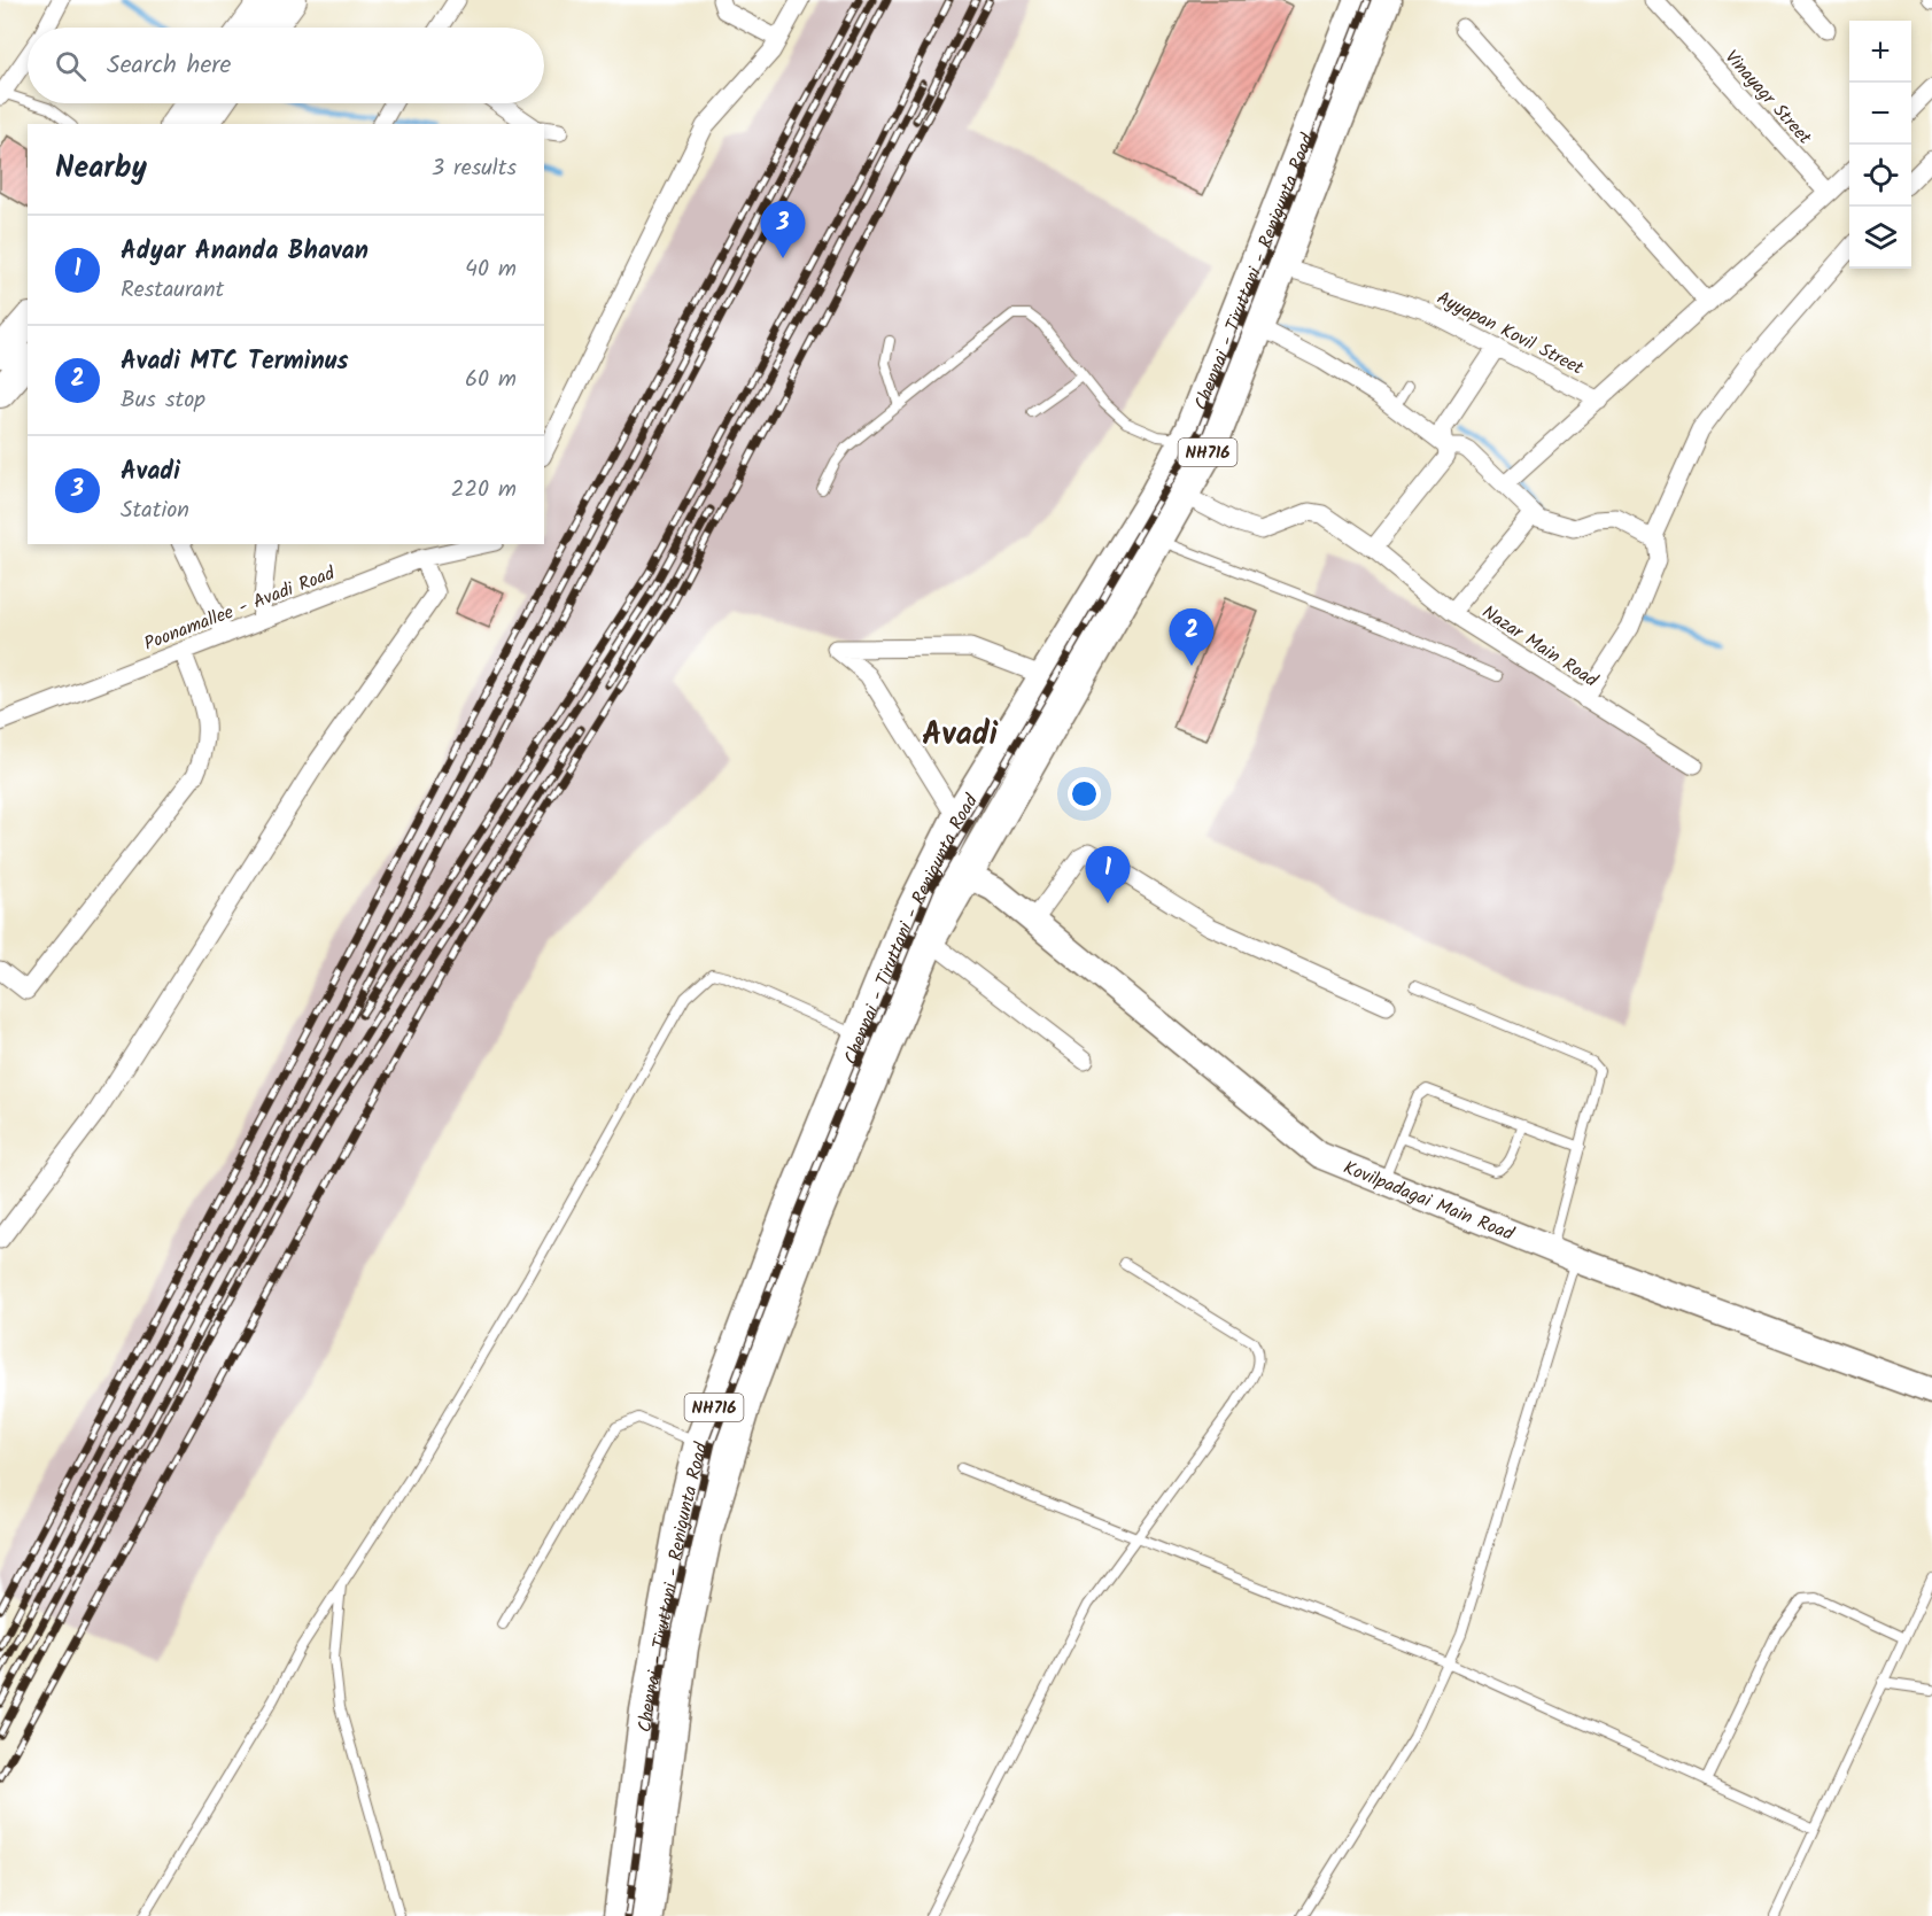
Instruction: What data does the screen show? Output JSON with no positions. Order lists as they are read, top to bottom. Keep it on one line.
{"streets":{"highway":["Chennai - Tiruttani - Renigunta Road","NH716"],"main road":["Kovilpadagai Main Road"],"street":["Vinayagr Street","Ayyapan Kovil Street","Poonamallee - Avadi Road","Nazar Main Road"]},"crossings":[["Chennai - Tiruttani - Renigunta Road","Ayyapan Kovil Street"],["Chennai - Tiruttani - Renigunta Road","Nazar Main Road"],["Chennai - Tiruttani - Renigunta Road","Kovilpadagai Main Road"]],"districts":["Avadi"],"page":{"map_buttons":["+","−"],"search":"Search here","heading":["Nearby","3 results"],"pins":["3","2","1"],"list":[{"mark":"1","name":"Adyar Ananda Bhavan","note":"Restaurant","value":"40 m"},{"mark":"2","name":"Avadi MTC Terminus","note":"Bus stop","value":"60 m"},{"mark":"3","name":"Avadi","note":"Station","value":"220 m"}]}}
